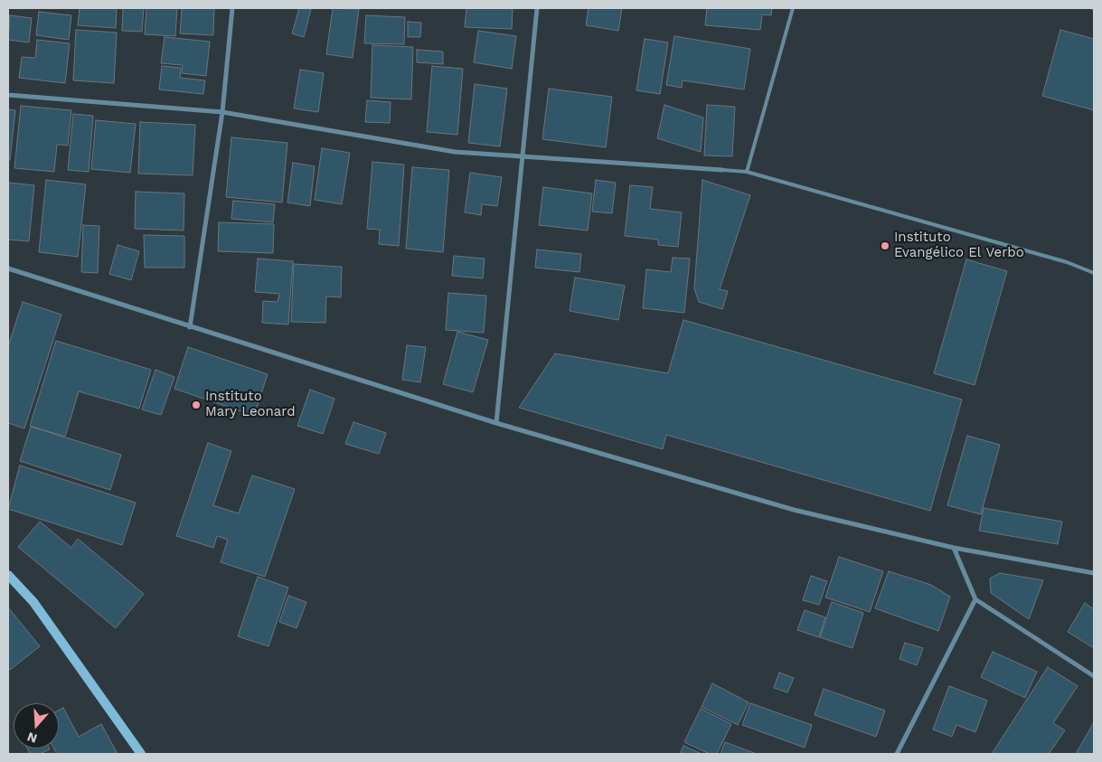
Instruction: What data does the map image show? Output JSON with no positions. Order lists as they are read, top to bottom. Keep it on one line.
{"places":["Instituto Evangélico El Verbo","Instituto Mary Leonard"],"north":"bottom"}
